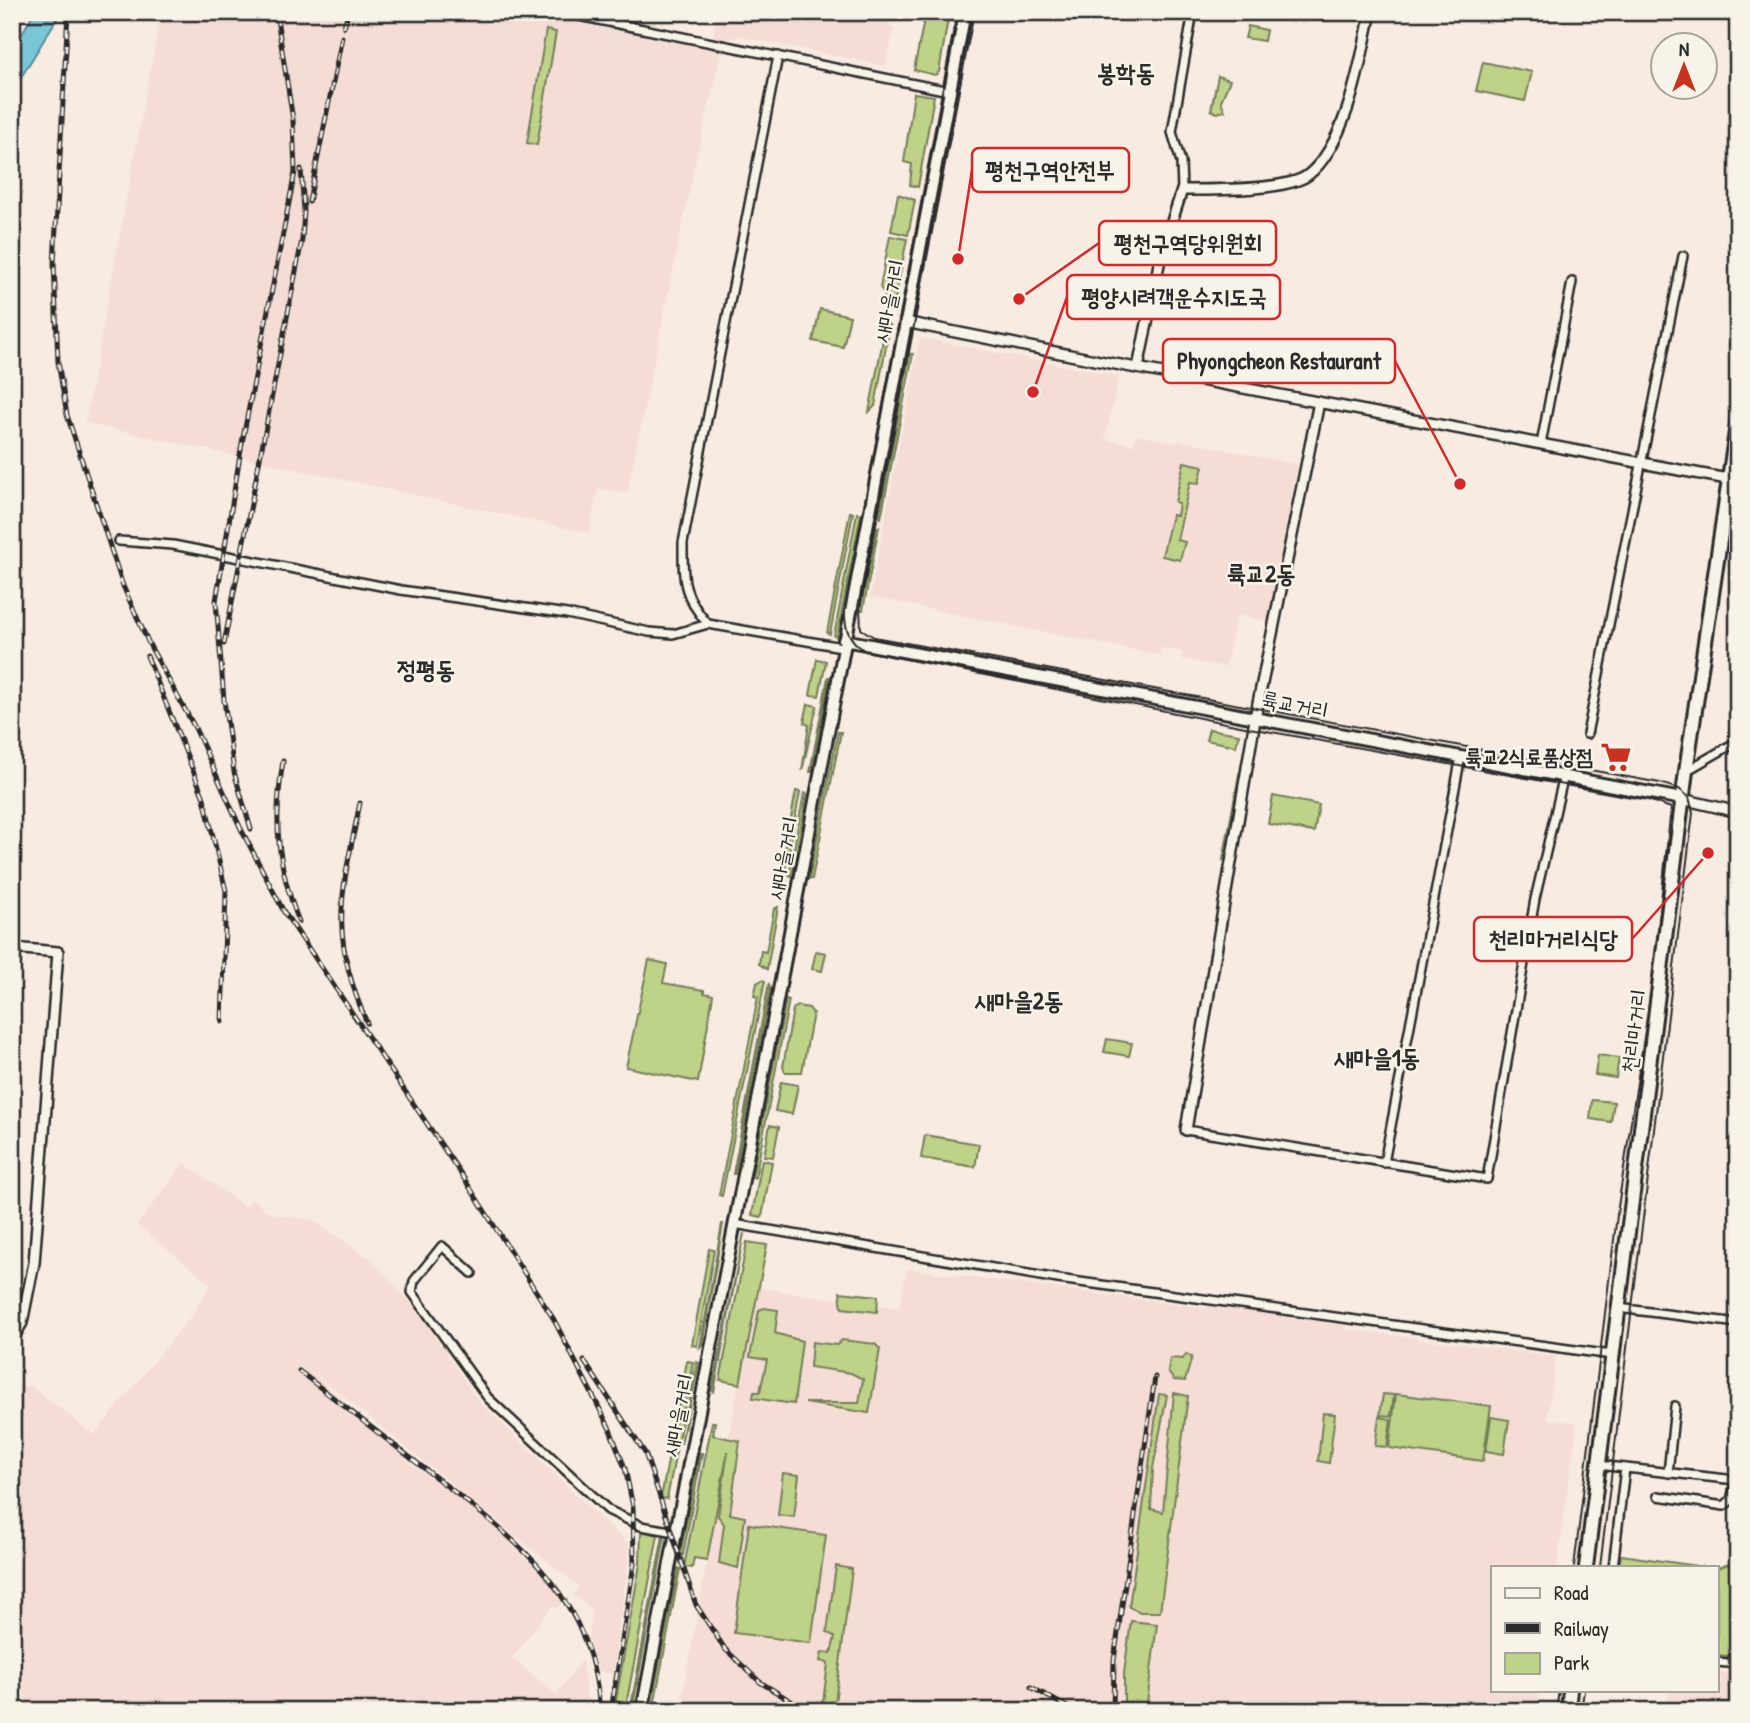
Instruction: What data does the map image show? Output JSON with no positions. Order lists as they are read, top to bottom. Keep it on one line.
{"streets":{"highway":["천리마거리"],"main road":["새마을거리","륙교거리"]},"crossings":[["새마을거리","륙교거리"],["륙교거리","천리마거리"]],"districts":["봉학동","륙교2동","정평동","새마을2동","새마을1동"],"places":{"other":["평천구역안전부","평천구역당위원회","평양시려객운수지도국","Phyongcheon Restaurant","천리마거리식당"],"supermarket":["륙교2식료품상점"]},"legend":["Road","Railway","Park"],"north":"top"}
